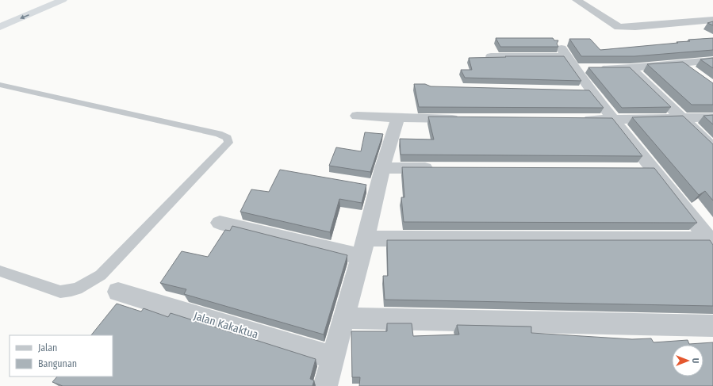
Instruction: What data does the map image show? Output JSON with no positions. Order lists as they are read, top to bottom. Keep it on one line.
{"streets":{"street":["Jalan Kakaktua"]},"legend":["Jalan","Bangunan"],"north":"right"}
